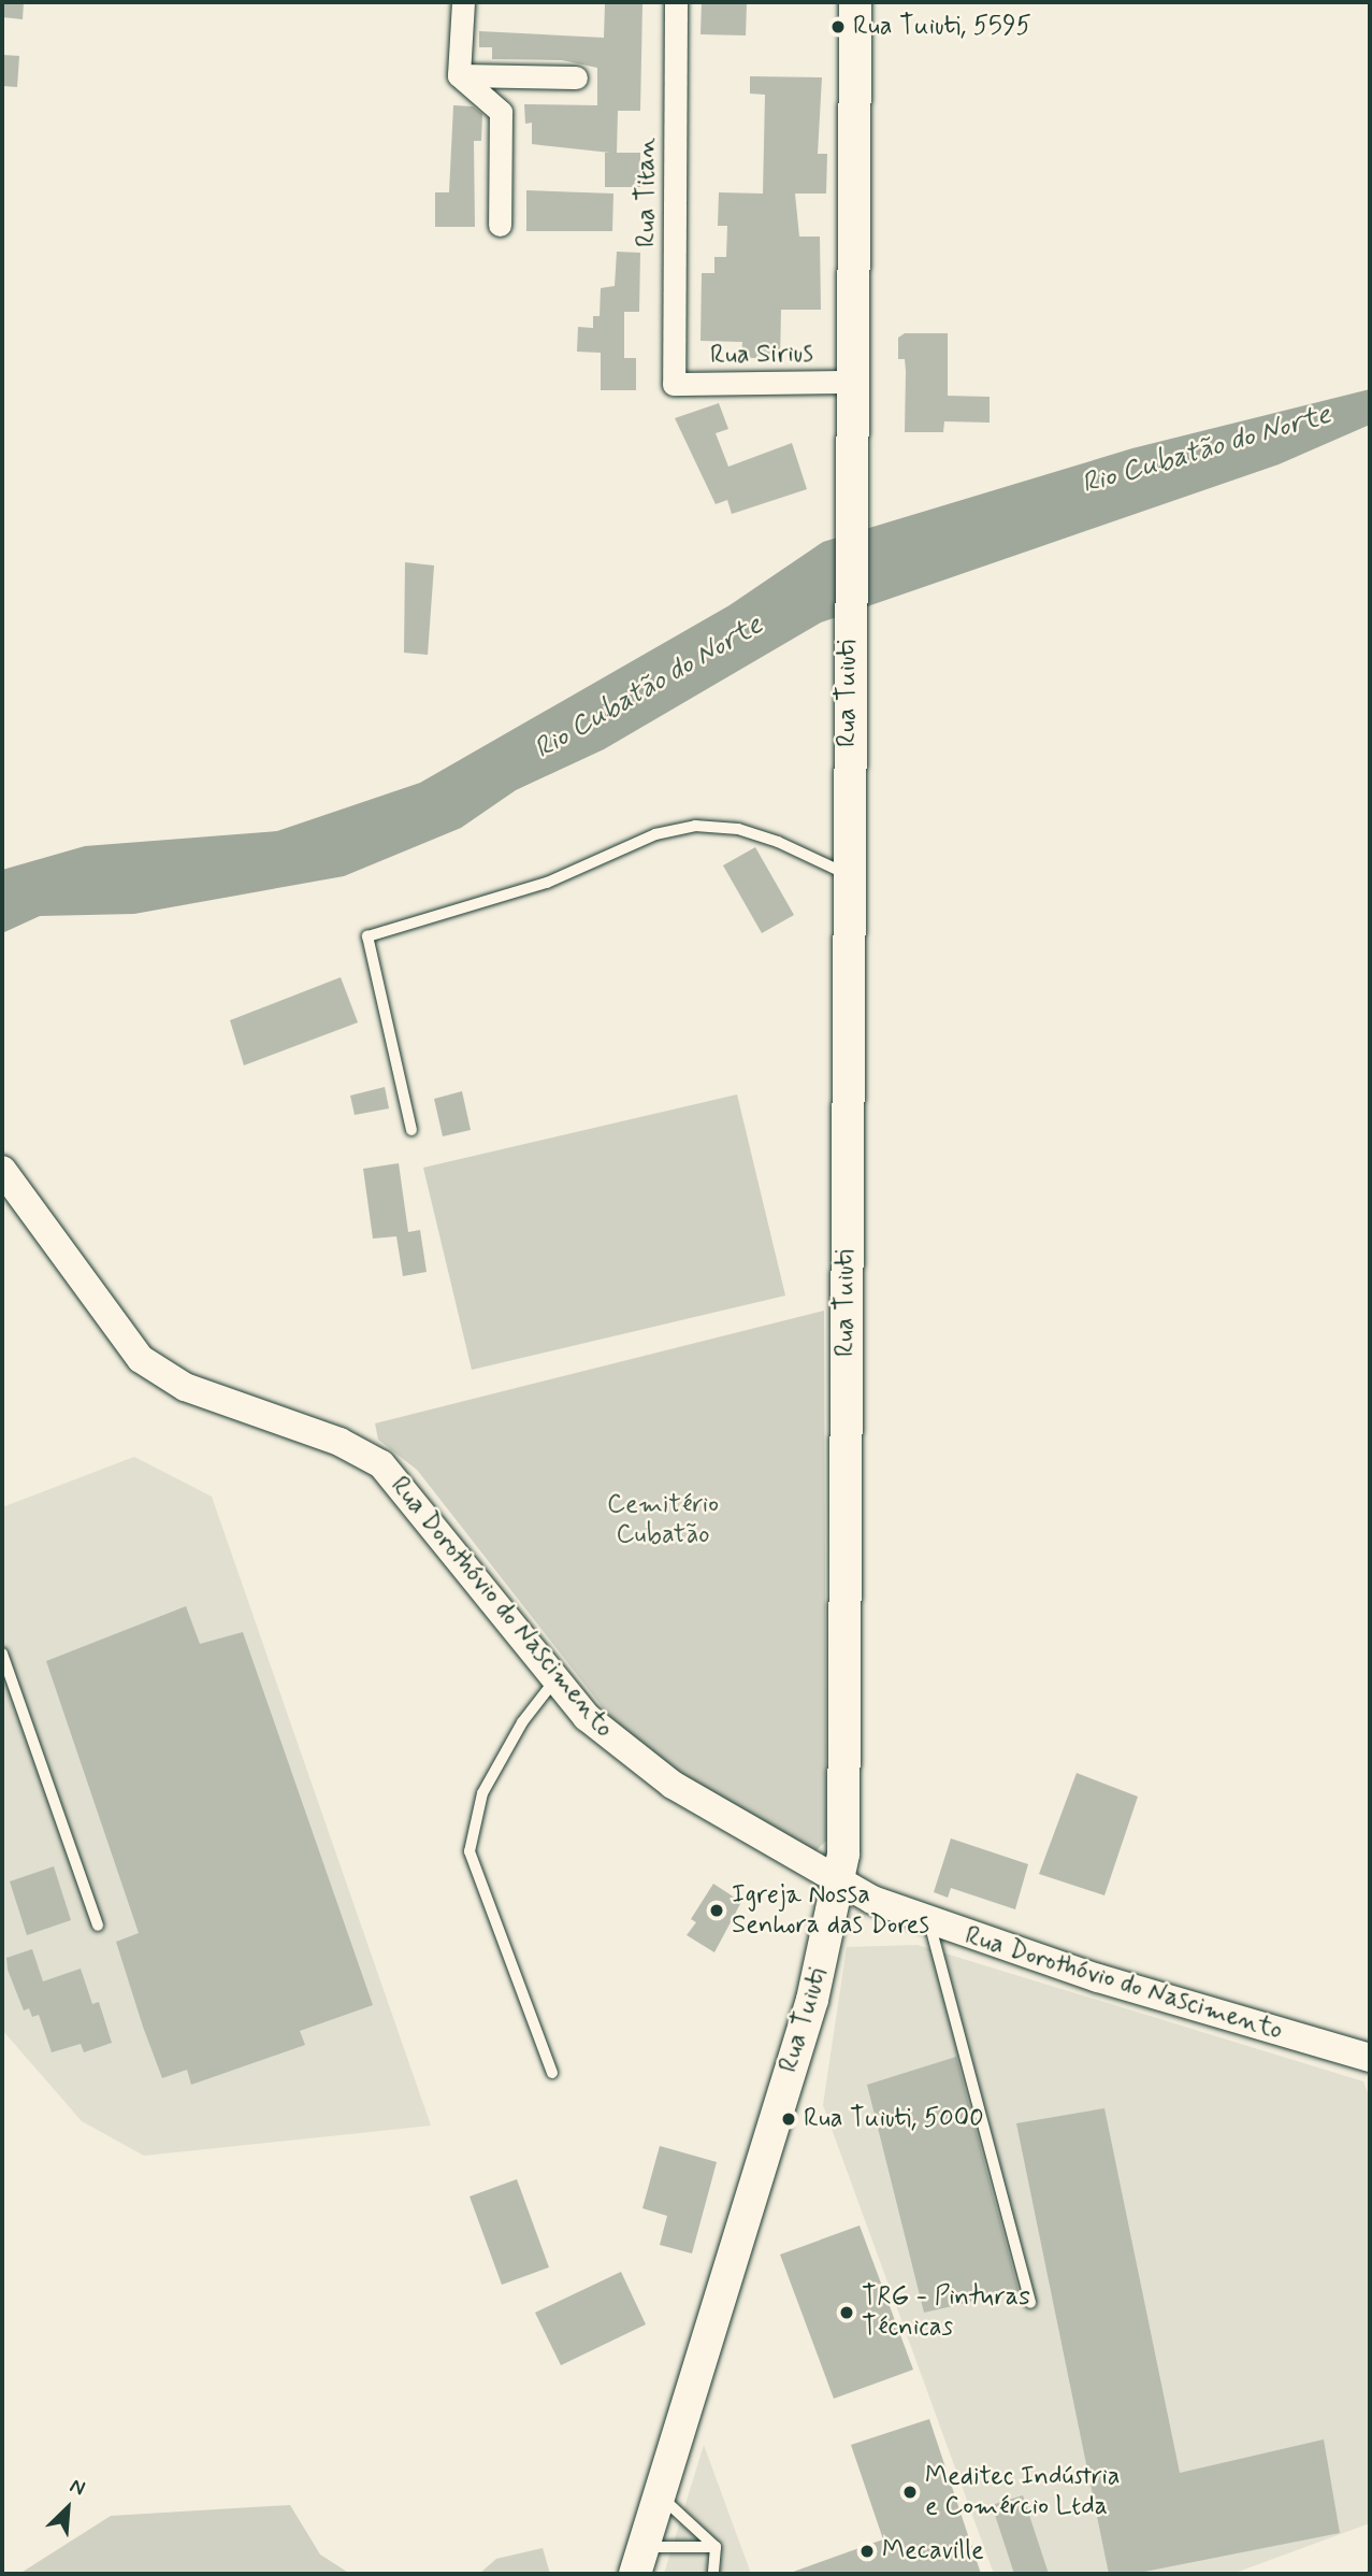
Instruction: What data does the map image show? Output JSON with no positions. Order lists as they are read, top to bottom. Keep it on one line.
{"streets":{"main road":["Rua Tuiuti"],"street":["Rua Titan","Rua Sirius","Rua Dorothóvio do Nascimento"]},"crossings":[["Rua Titan","Rua Sirius"],["Rua Sirius","Rua Tuiuti"],["Rua Tuiuti","Rua Dorothóvio do Nascimento"]],"water":["Rio Cubatão do Norte"],"parks":["Cemitério Cubatão"],"places":["Rua Tuiuti, 5595","Igreja Nossa Senhora das Dores","Rua Tuiuti, 5000","TRG - Pinturas Técnicas","Meditec Indústria e Comércio Ltda","Mecaville"],"north":"top right"}
